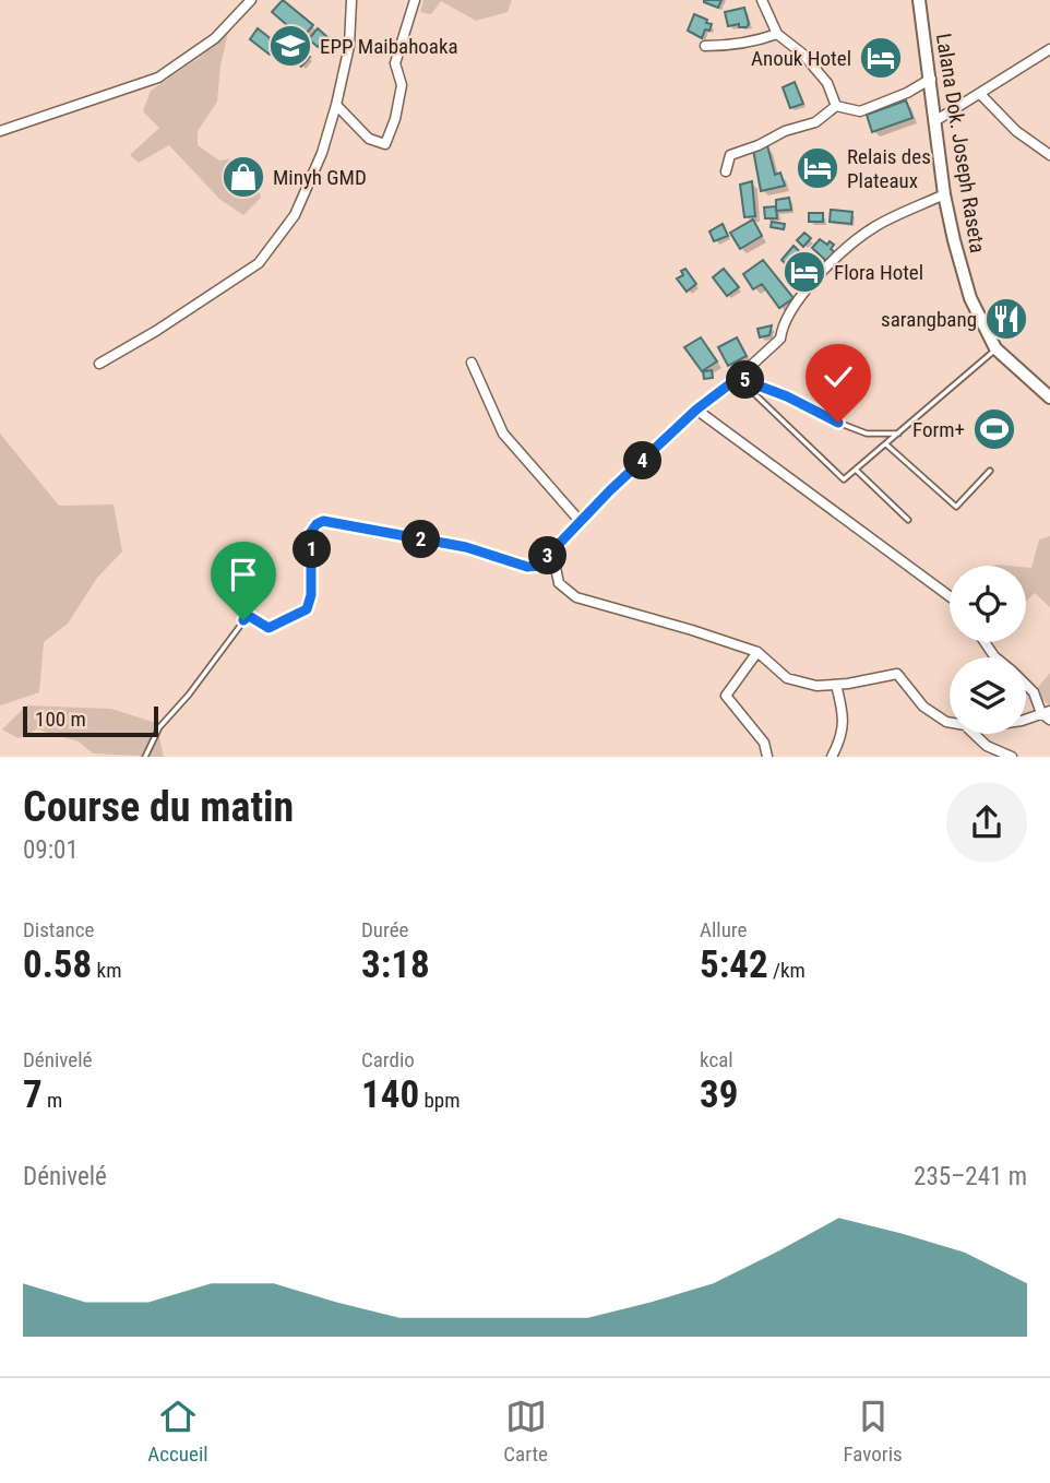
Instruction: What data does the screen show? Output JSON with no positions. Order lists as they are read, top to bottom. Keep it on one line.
{"streets":{"main road":["Lalana Dok. Joseph Raseta"]},"places":{"school or university":["EPP Maibahoaka"],"hotel":["Anouk Hotel","Relais des Plateaux","Flora Hotel"],"shop":["Minyh GMD"],"restaurant":["sarangbang"],"sports":["Form+"]},"scale_bar":"100 m","page":{"pins":["5","4","2","1","3"],"scale":"100 m","heading":["Course du matin","09:01"],"stats":[["Distance","0.58 km"],["Durée","3:18"],["Allure","5:42 /km"],["Dénivelé","7 m"],["Cardio","140 bpm"],["kcal","39"]],"chart":["Dénivelé","235–241 m"],"tabs":["Accueil","Carte","Favoris"]}}
